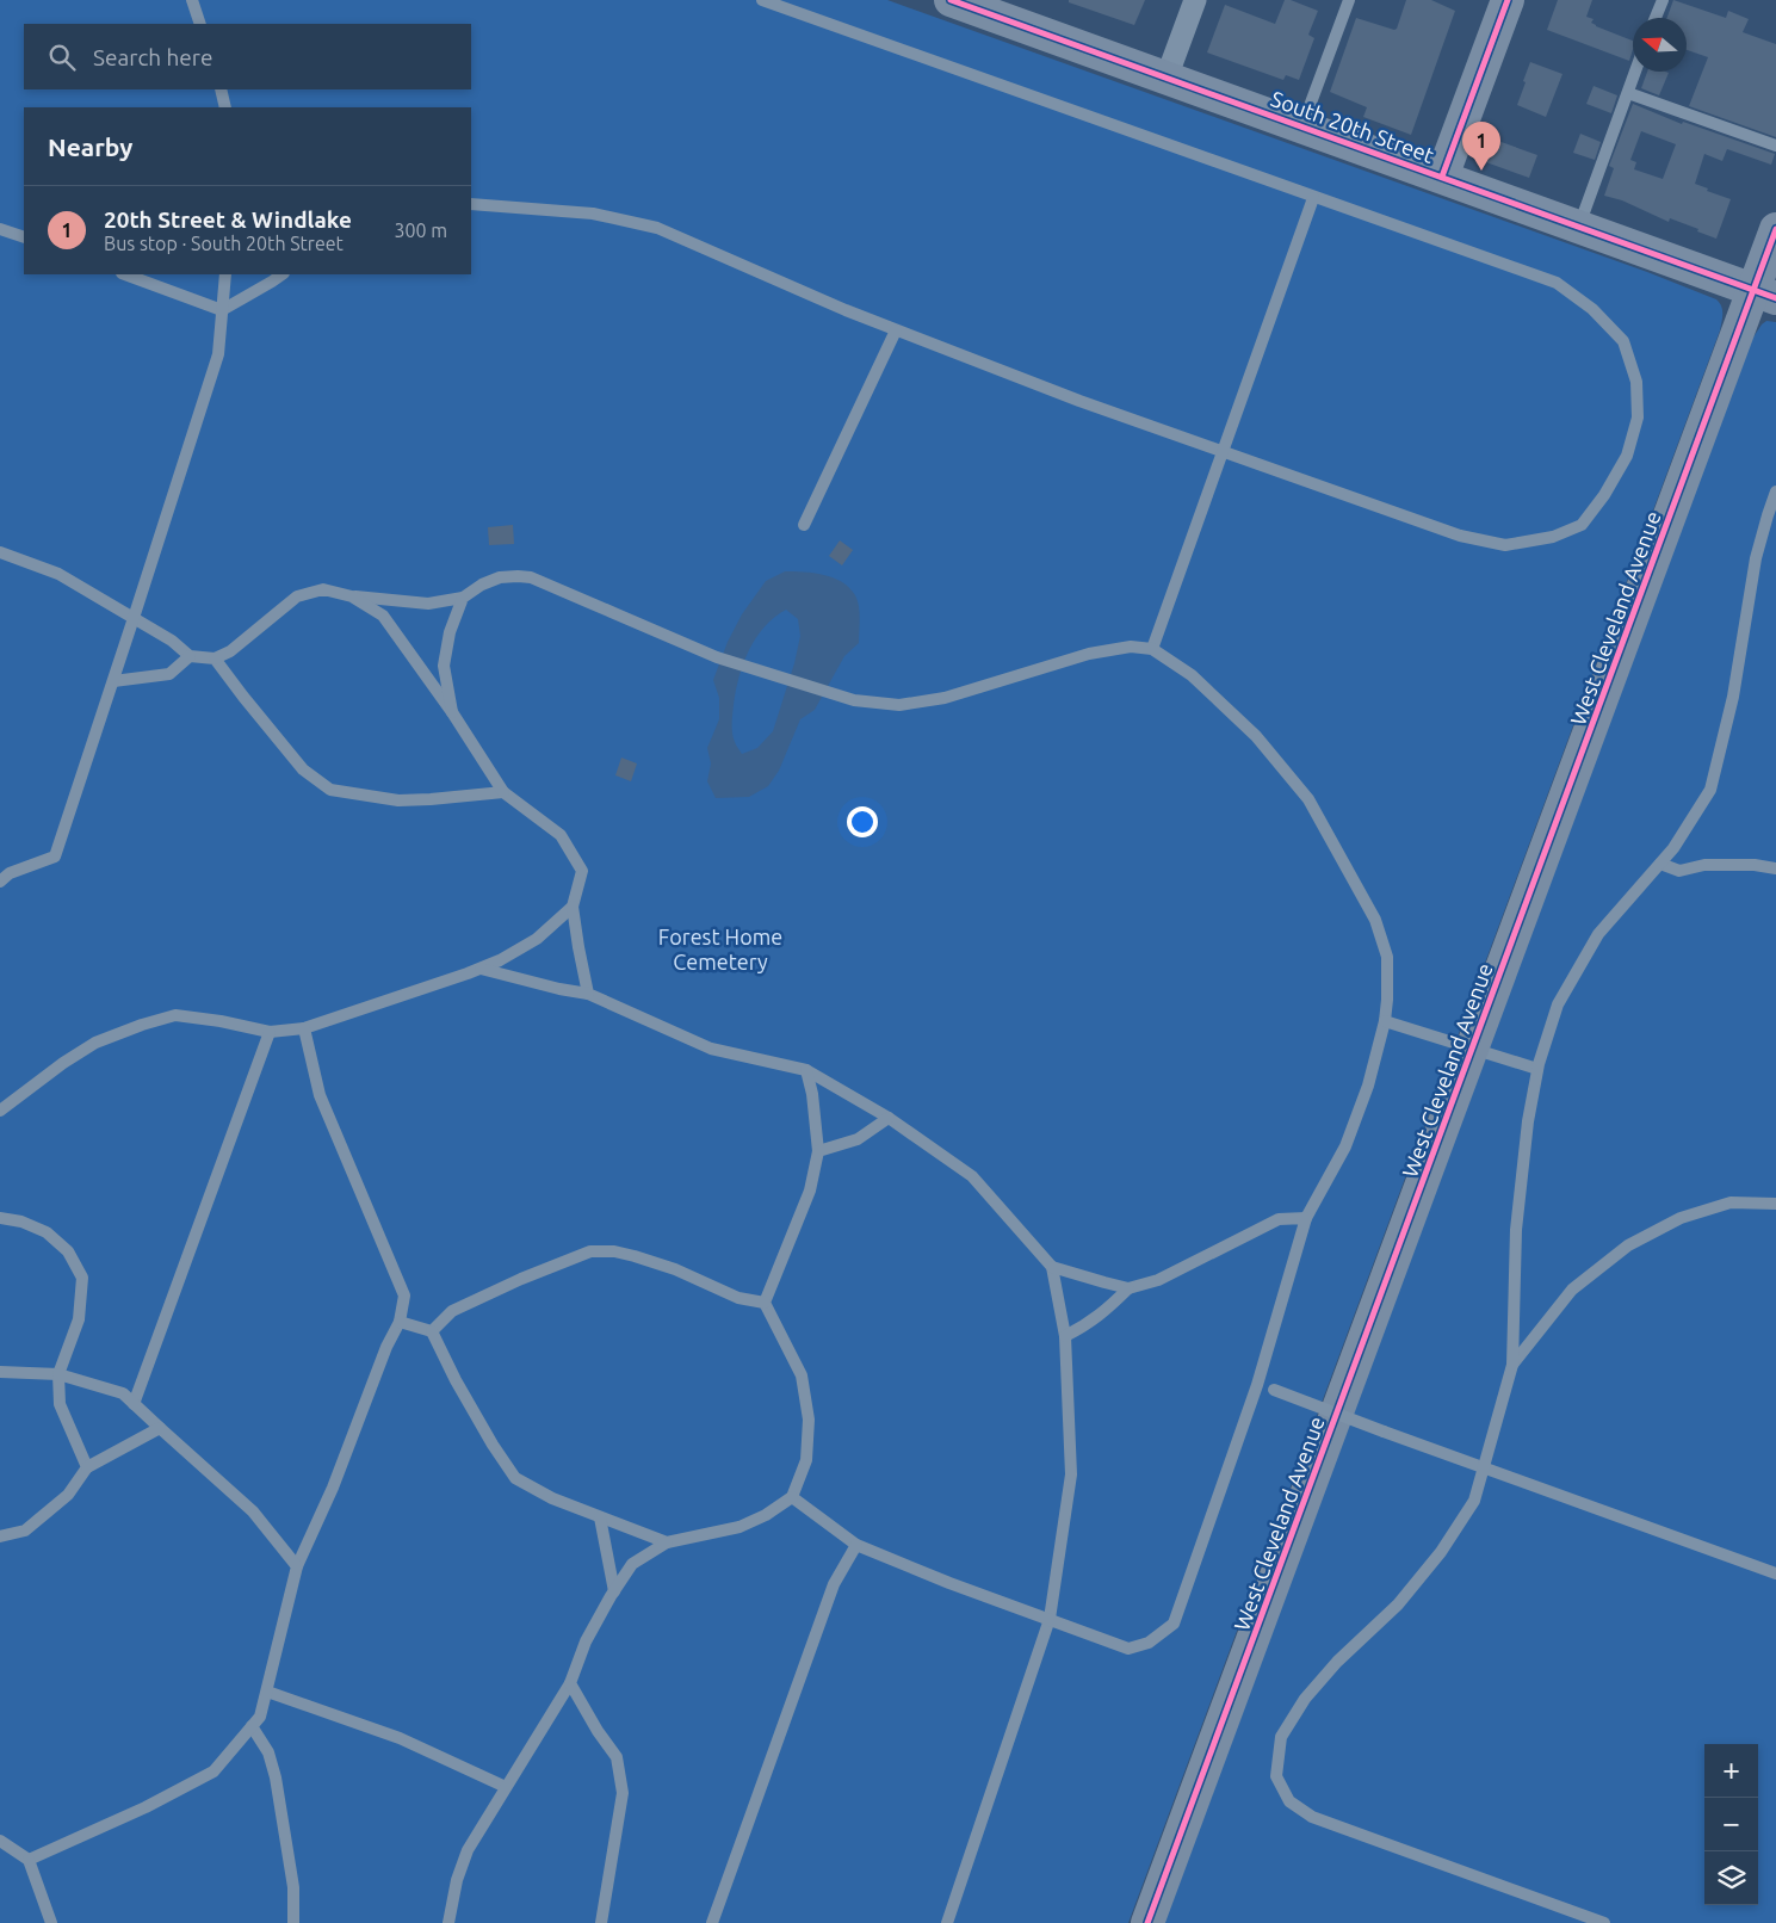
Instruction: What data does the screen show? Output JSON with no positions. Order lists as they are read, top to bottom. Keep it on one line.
{"streets":{"street":["South 20th Street","West Cleveland Avenue"]},"crossings":[["South 20th Street","West Cleveland Avenue"]],"parks":["Forest Home Cemetery"],"north":"left","page":{"search":"Search here","heading":"Nearby","pins":"1","list":[{"mark":"1","name":"20th Street & Windlake","note":"Bus stop · South 20th Street","value":"300 m"}],"map_buttons":["+","−"]}}
